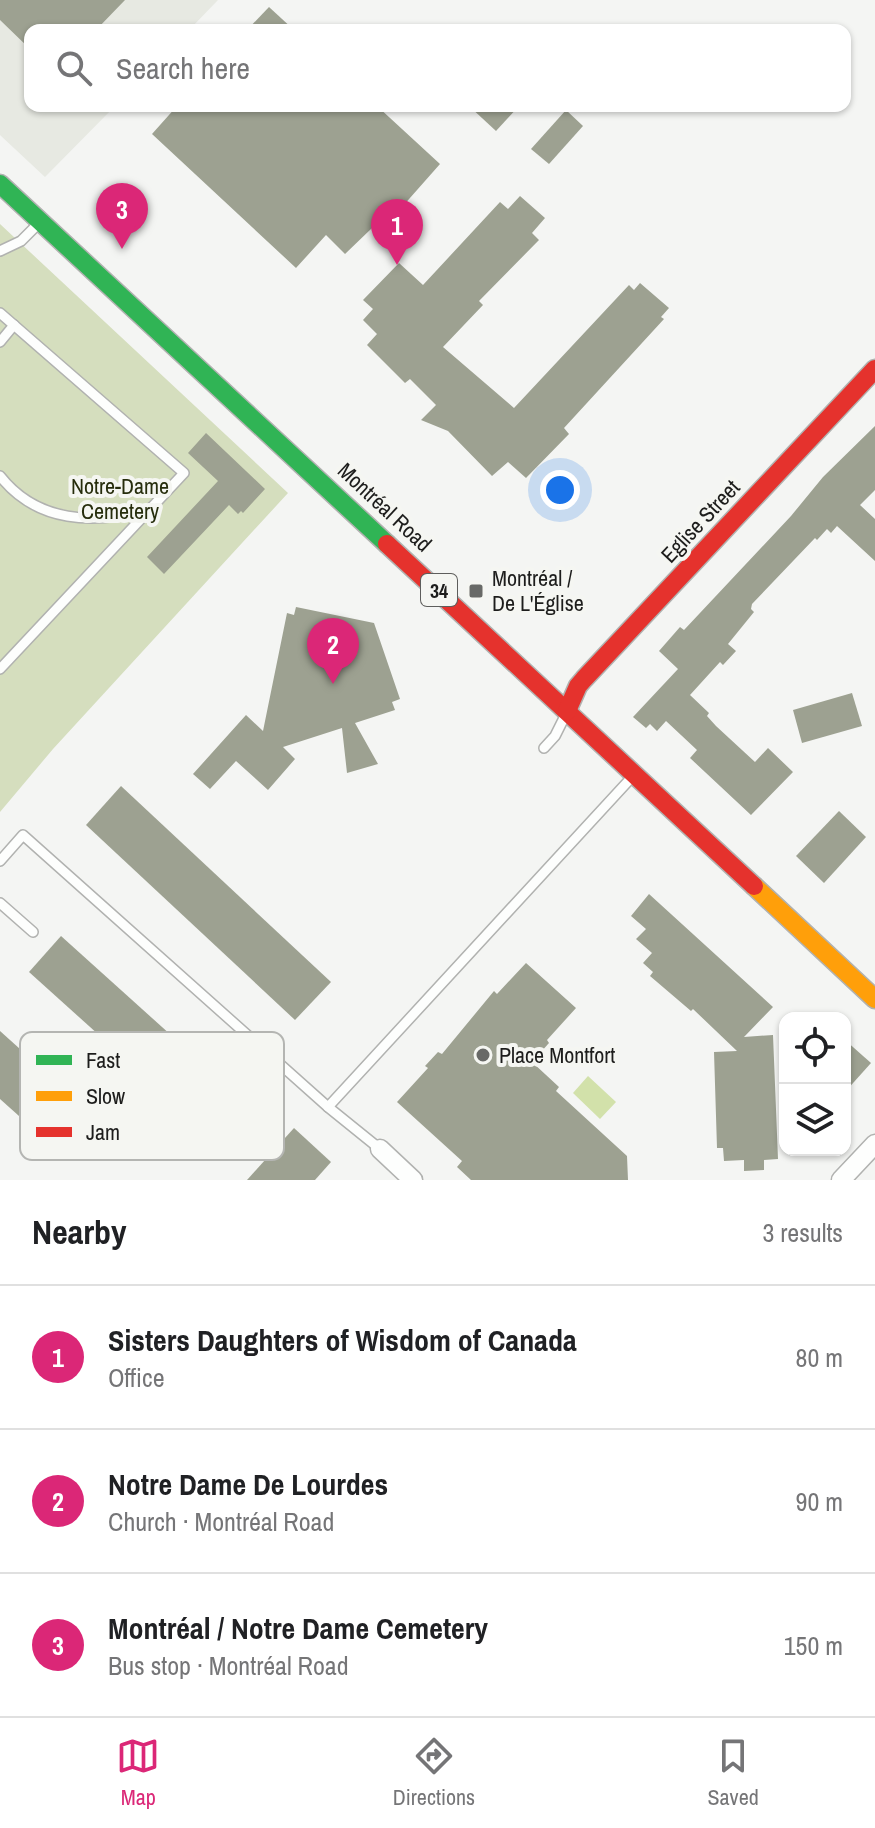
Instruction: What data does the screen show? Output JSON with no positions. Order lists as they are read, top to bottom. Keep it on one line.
{"streets":{"main road":["Montréal Road","Eglise Street","34"]},"crossings":[["Montréal Road","Eglise Street"]],"parks":["Notre-Dame Cemetery"],"places":{"transit":["Montréal / De L'Église"],"other":["Place Montfort"]},"legend":["Fast","Slow","Jam"],"page":{"search":"Search here","pins":["3","1","2"],"heading":["Nearby","3 results"],"list":[{"mark":"1","name":"Sisters Daughters of Wisdom of Canada","note":"Office","value":"80 m"},{"mark":"2","name":"Notre Dame De Lourdes","note":"Church · Montréal Road","value":"90 m"},{"mark":"3","name":"Montréal / Notre Dame Cemetery","note":"Bus stop · Montréal Road","value":"150 m"}],"nav":["Map","Directions","Saved"]}}
